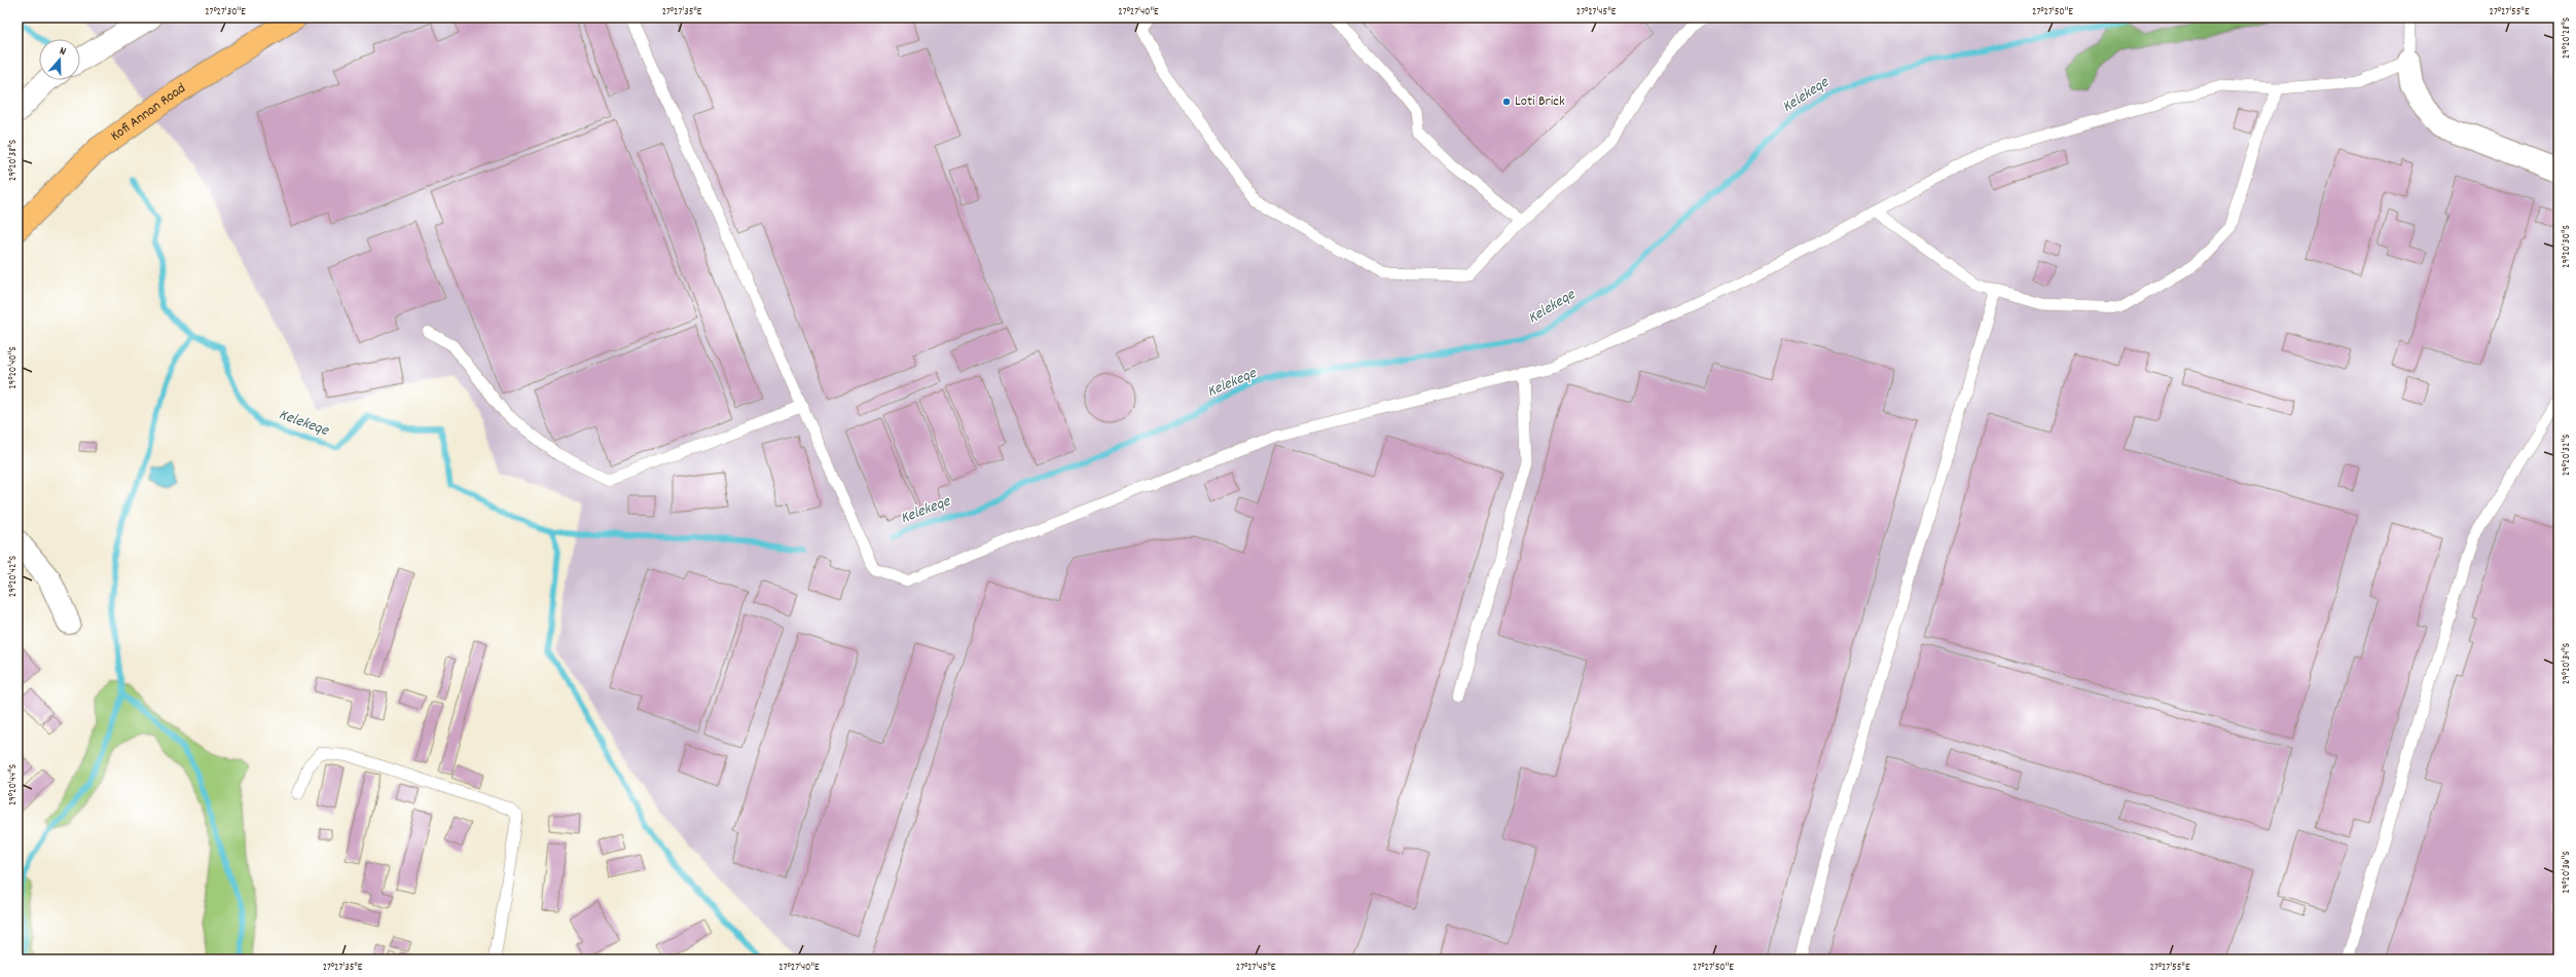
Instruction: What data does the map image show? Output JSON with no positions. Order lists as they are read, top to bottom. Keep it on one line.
{"streets":{"main road":["Kofi Annan Road"]},"water":["Kelekeqe"],"places":["Loti Brick"],"north":"top","coordinates":["27°27'30\"E","27°27'35\"E","27°27'40\"E","27°27'45\"E","27°27'50\"E","27°27'55\"E","29°20'28\"S","29°20'38\"S","29°20'30\"S","29°20'40\"S","29°20'32\"S","29°20'42\"S","29°20'34\"S","29°20'44\"S","29°20'36\"S"]}
